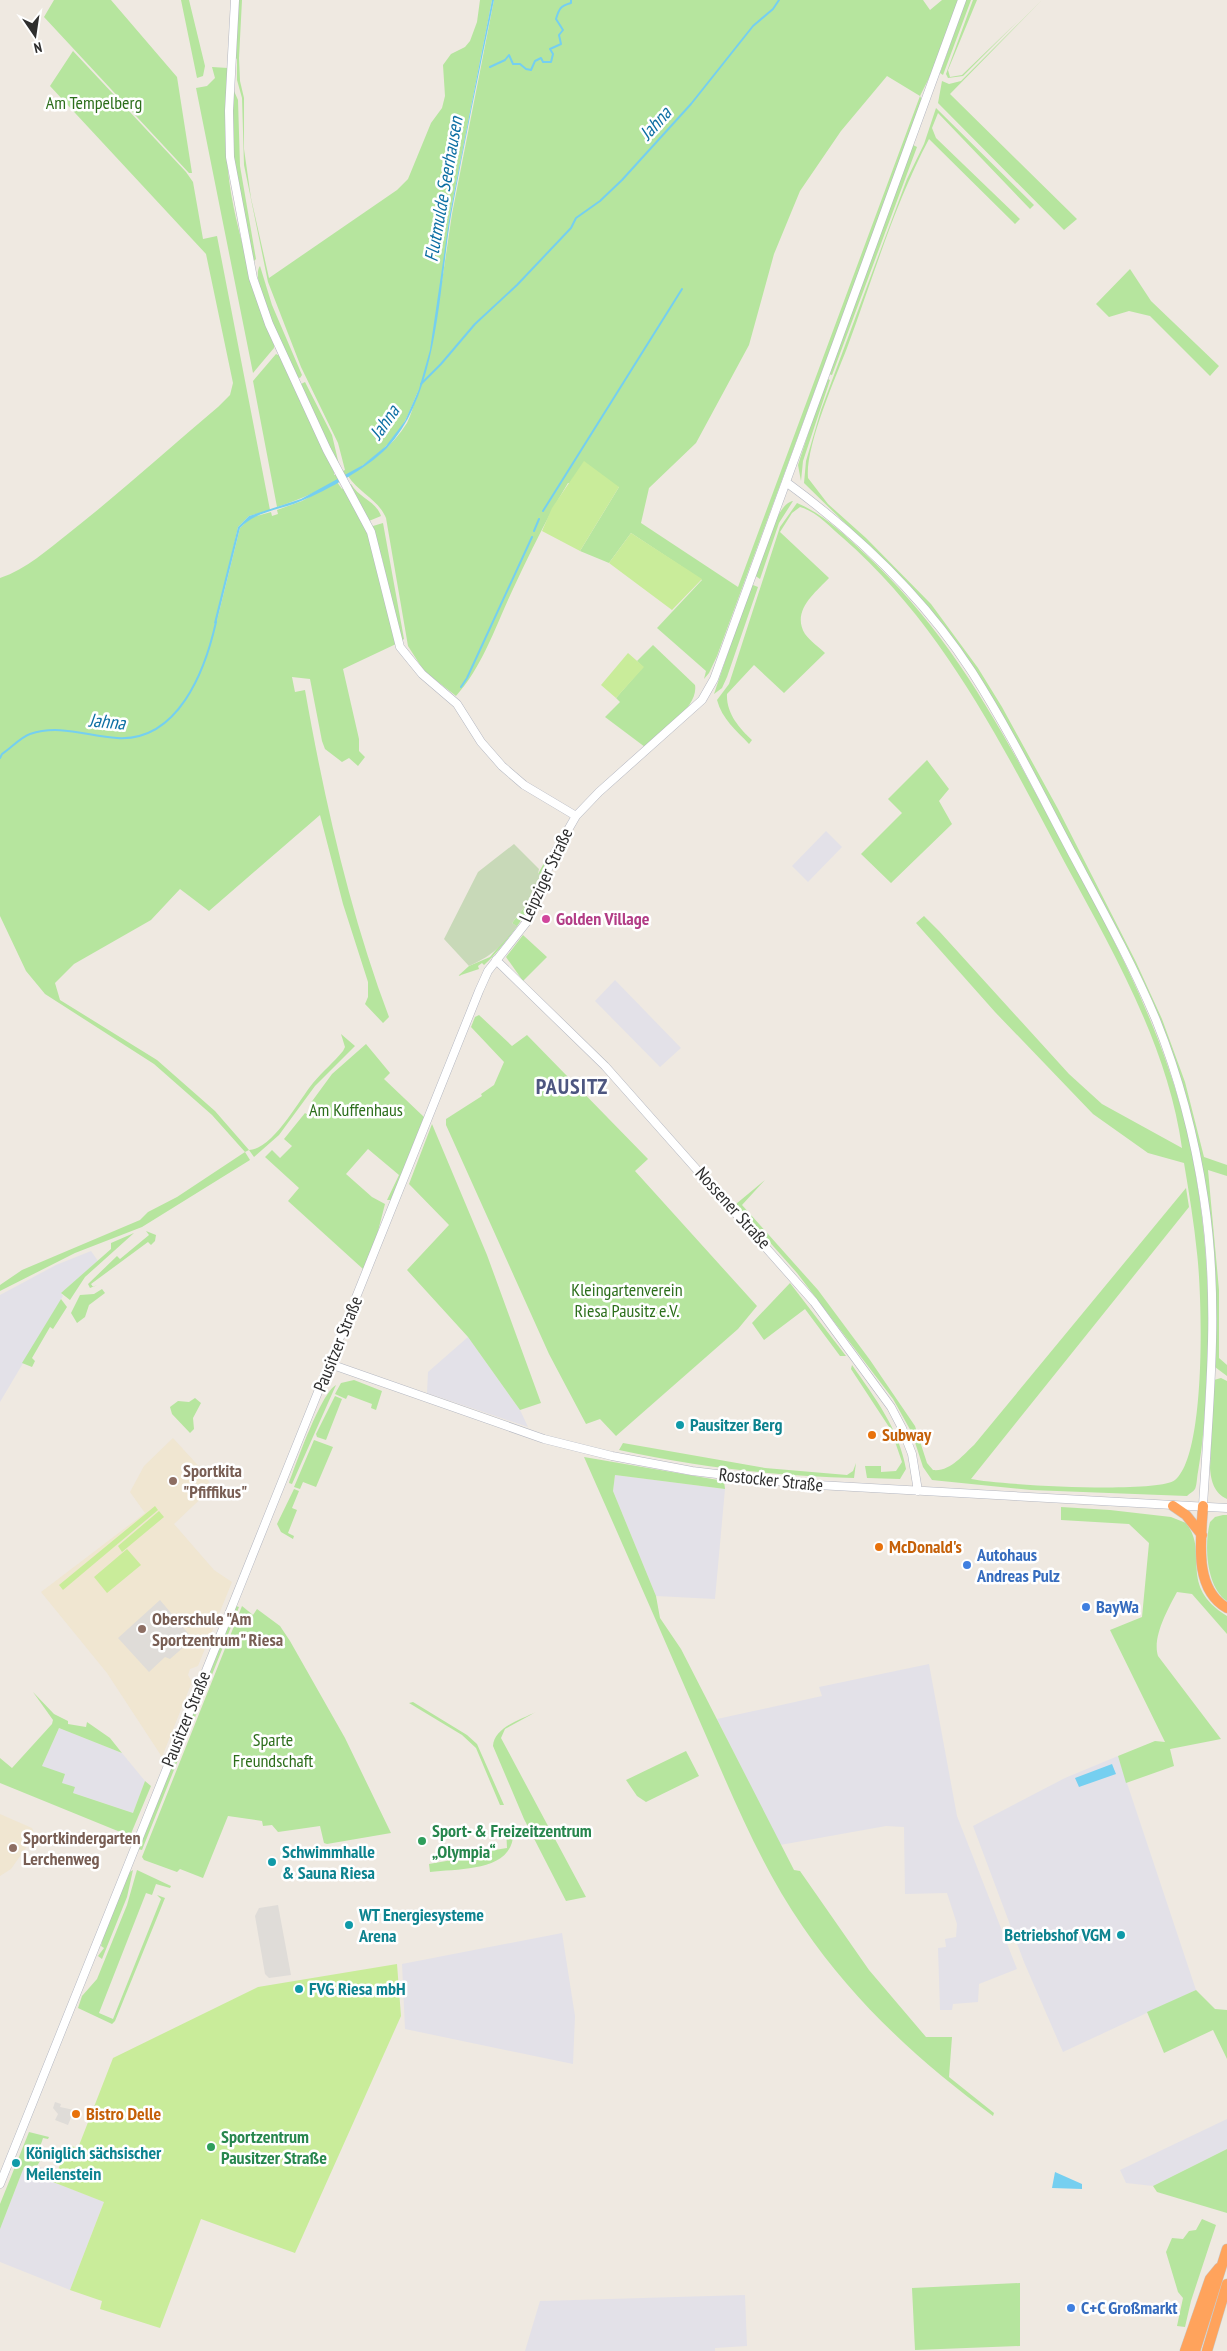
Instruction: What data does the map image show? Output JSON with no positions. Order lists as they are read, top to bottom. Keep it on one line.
{"streets":{"street":["Leipziger Straße","Nossener Straße","Pausitzer Straße","Rostocker Straße"]},"crossings":[["Leipziger Straße","Nossener Straße"],["Leipziger Straße","Pausitzer Straße"],["Nossener Straße","Rostocker Straße"],["Pausitzer Straße","Rostocker Straße"]],"districts":["PAUSITZ"],"water":["Jahna","Flutmulde Seerhausen"],"parks":["Am Tempelberg","Am Kuffenhaus","Kleingartenverein Riesa Pausitz e.V.","Sparte Freundschaft"],"places":["Golden Village","Pausitzer Berg","Subway","Sportkita \"Pfiffikus\"","McDonald's","Autohaus Andreas Pulz","BayWa","Oberschule \"Am Sportzentrum\" Riesa","Sport- & Freizeitzentrum „Olympia“","Sportkindergarten Lerchenweg","Schwimmhalle & Sauna Riesa","WT Energiesysteme Arena","Betriebshof VGM","FVG Riesa mbH","Bistro Delle","Sportzentrum Pausitzer Straße","Königlich sächsischer Meilenstein","C+C Großmarkt"],"north":"bottom"}
